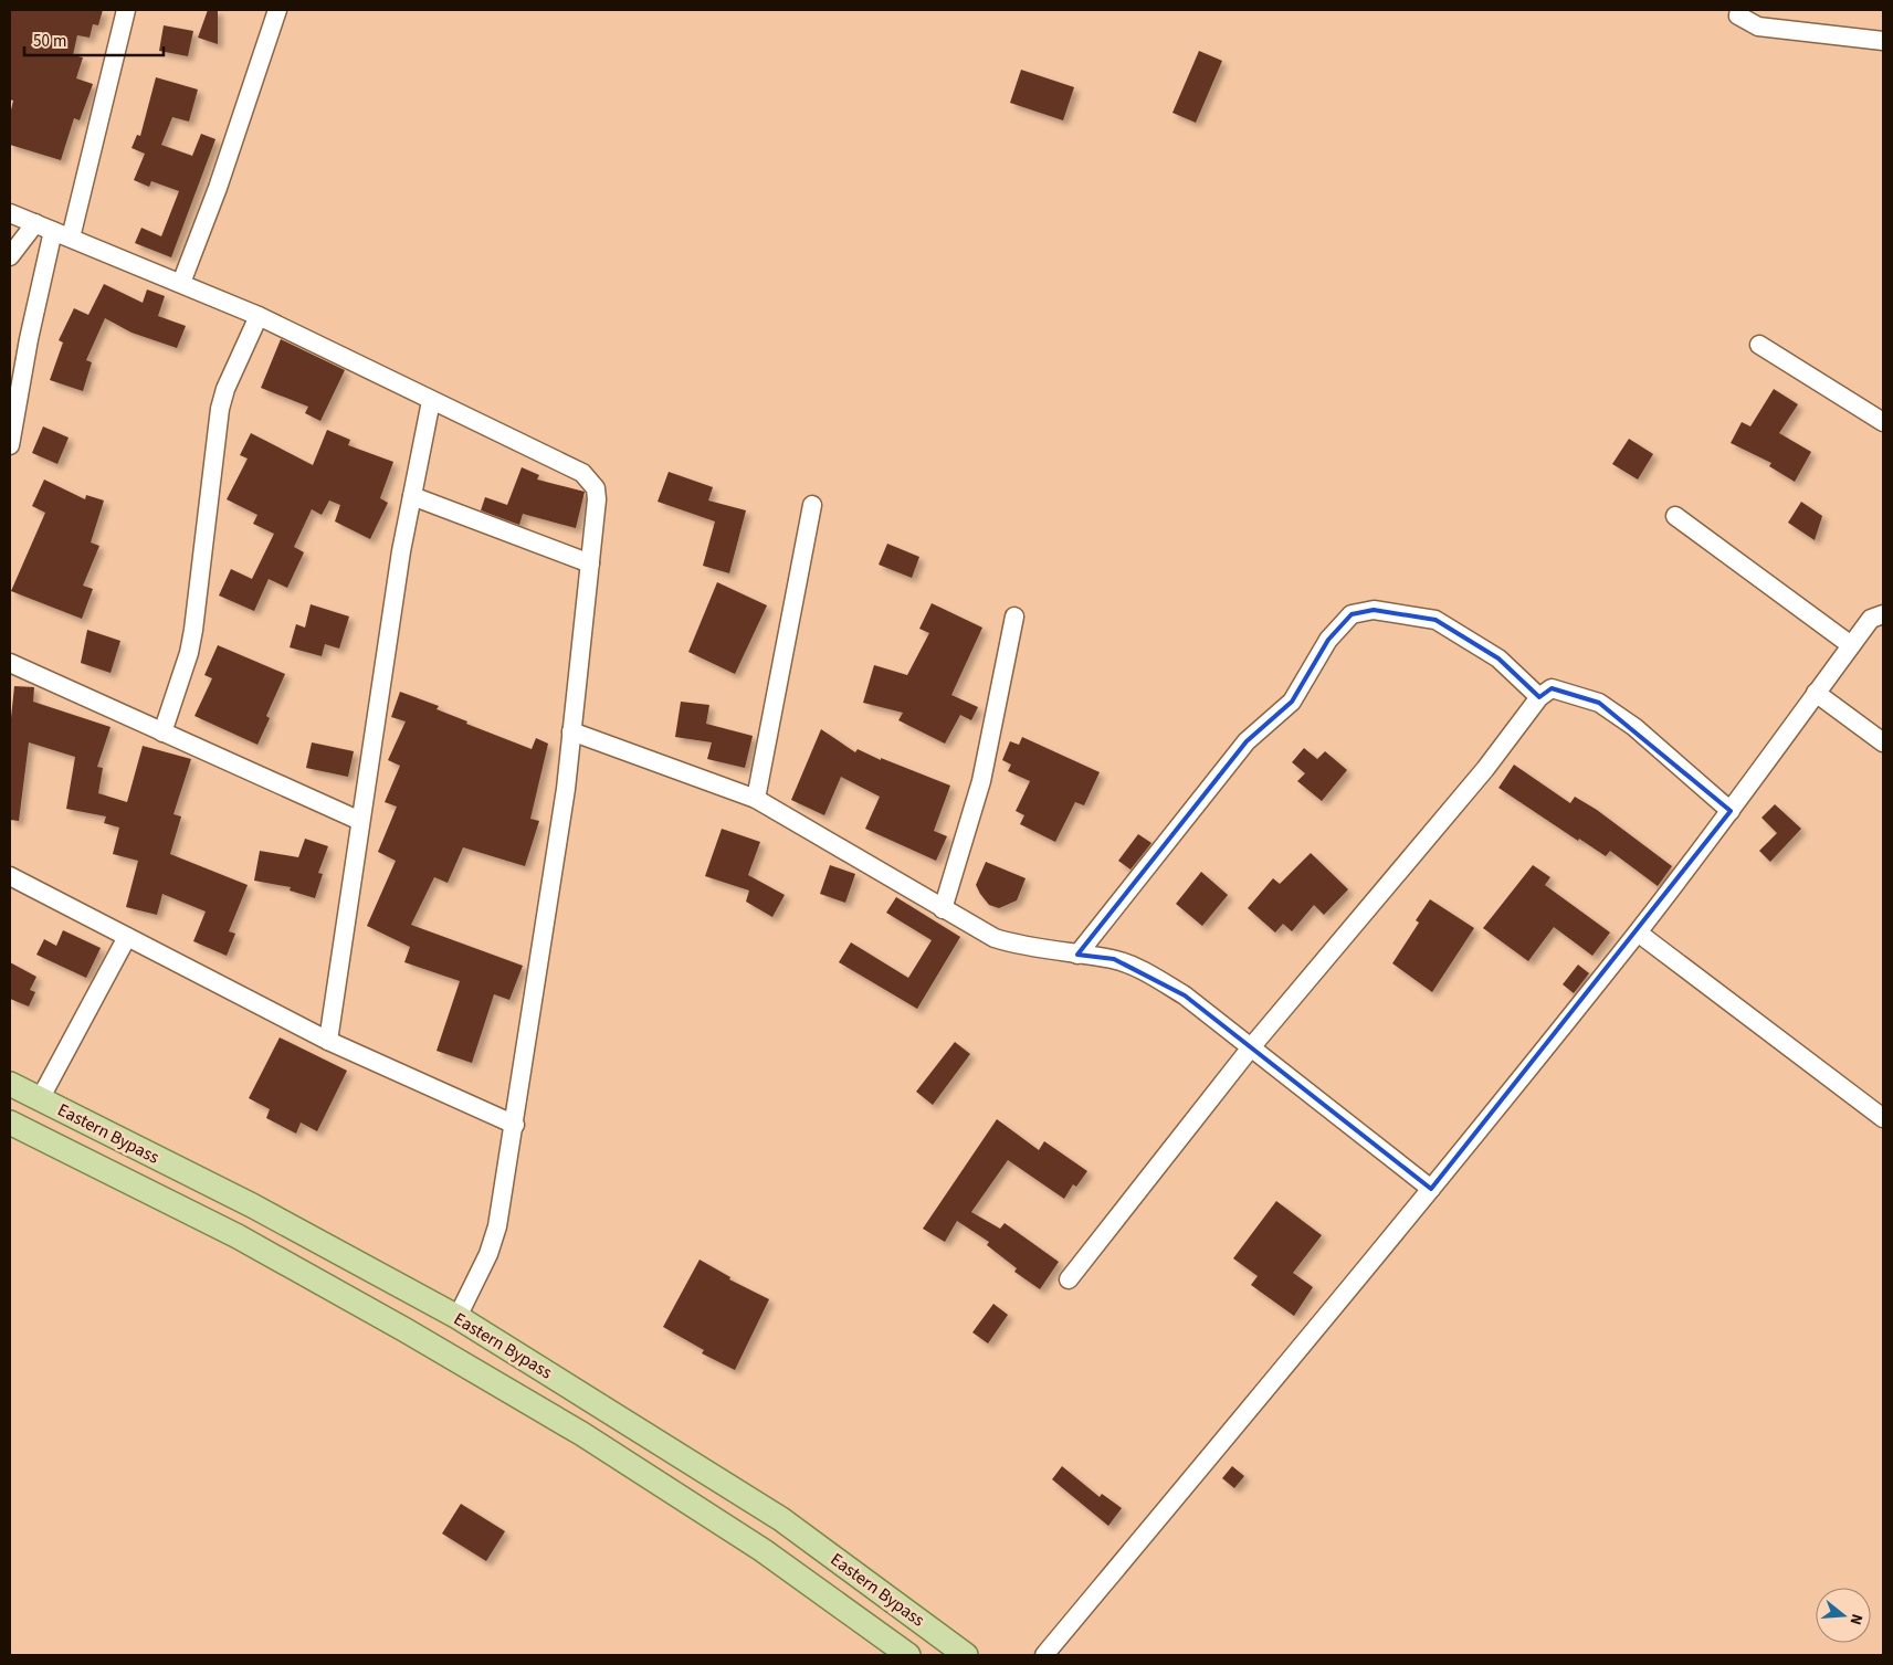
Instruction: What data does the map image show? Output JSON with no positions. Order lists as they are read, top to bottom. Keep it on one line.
{"streets":{"main road":["Eastern Bypass"]},"scale_bar":"50 m","north":"right"}
